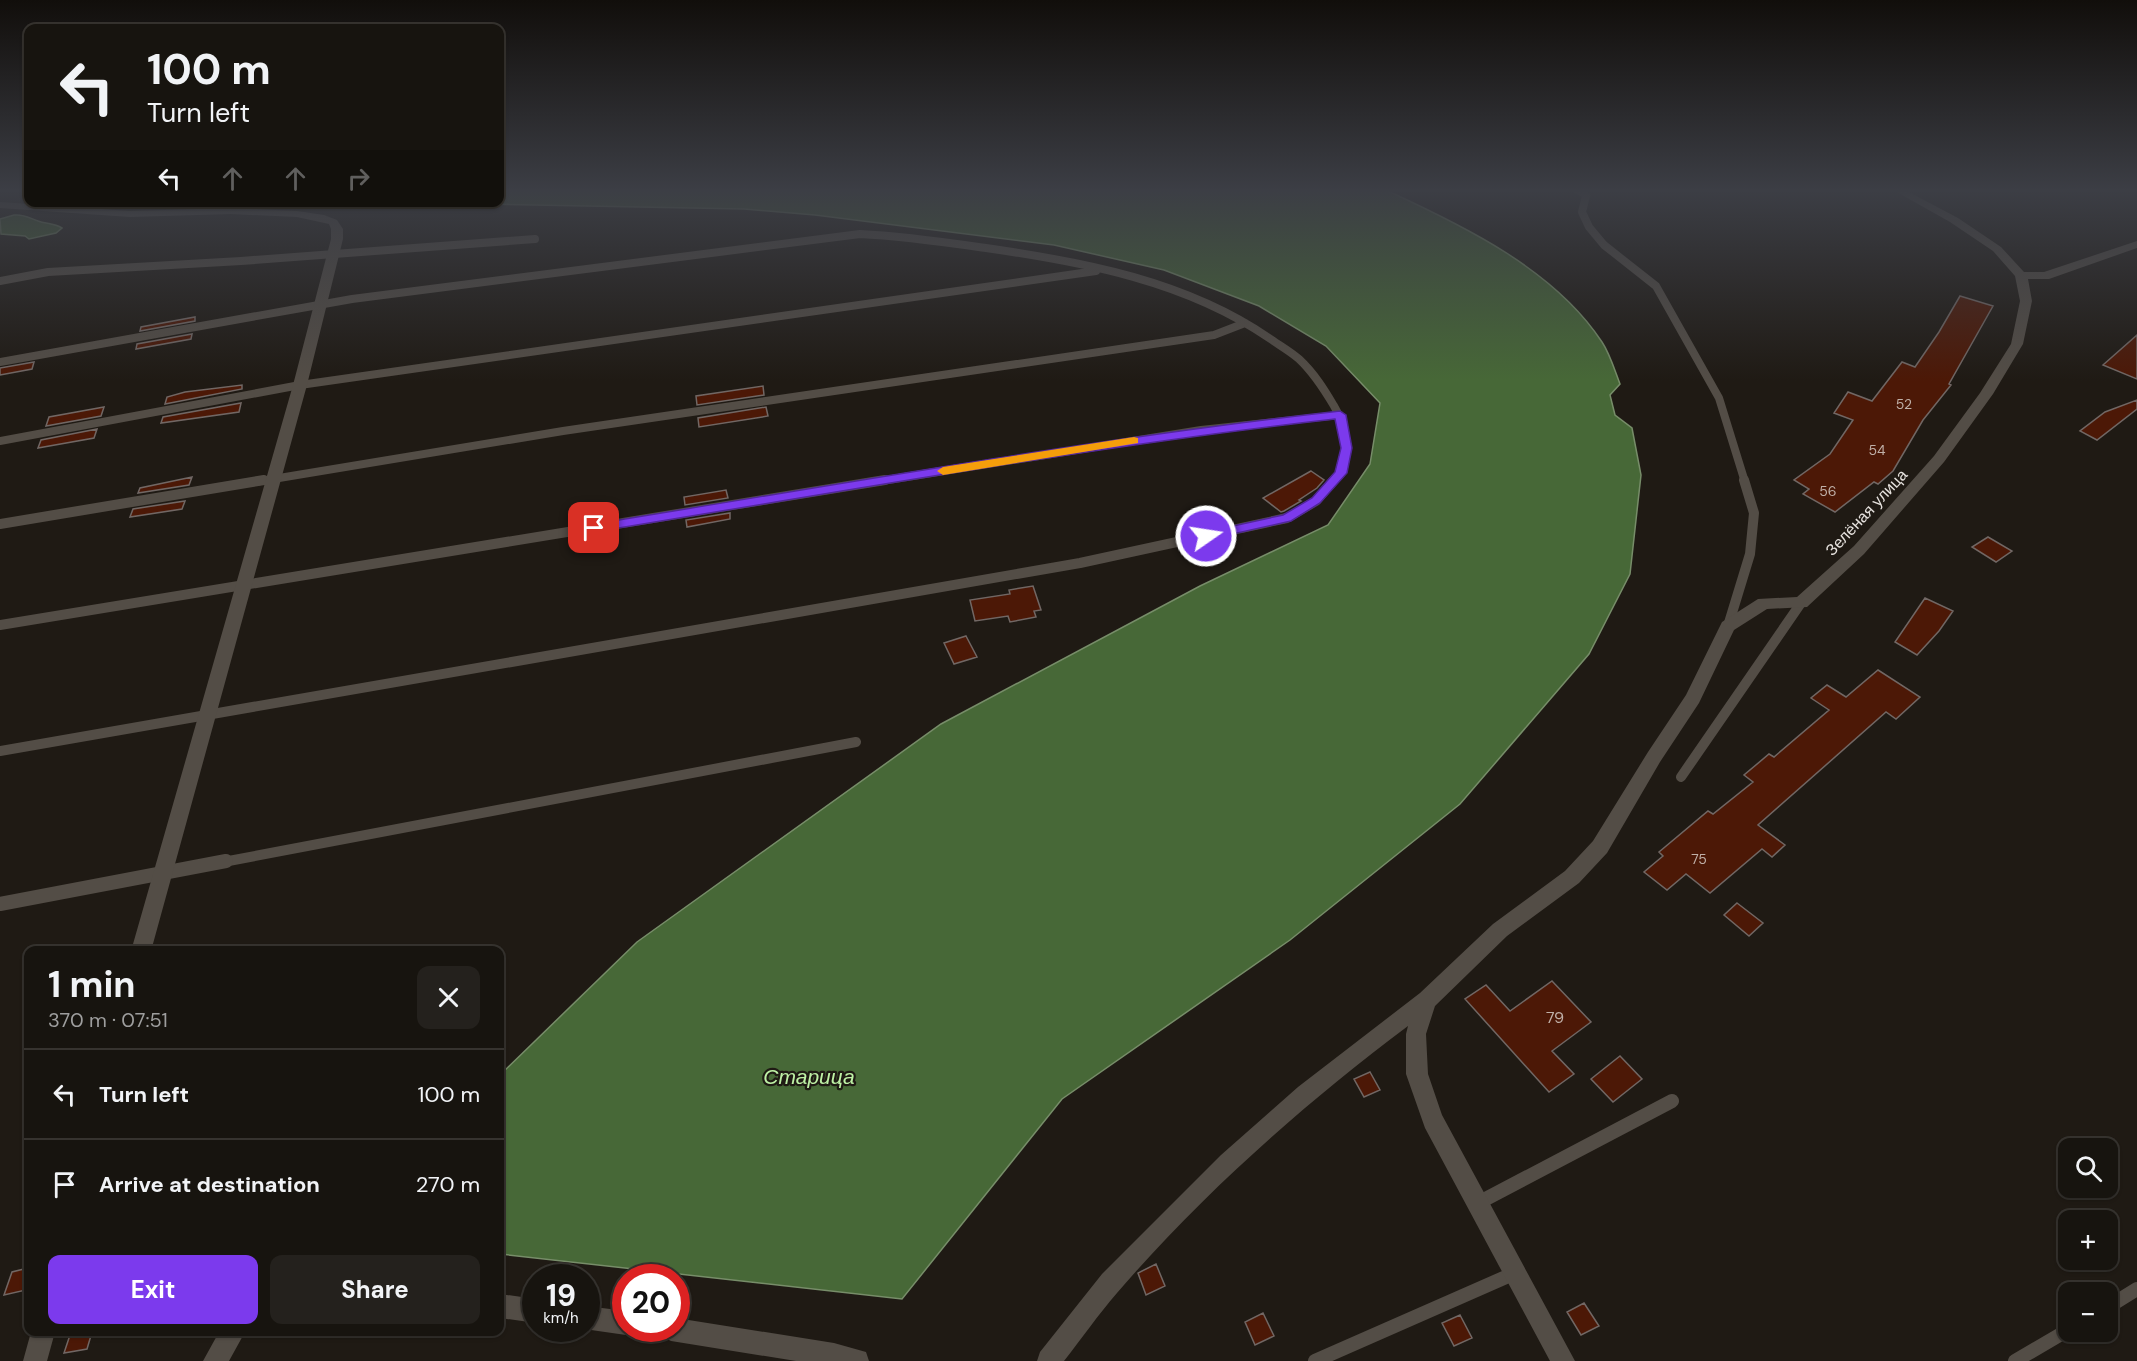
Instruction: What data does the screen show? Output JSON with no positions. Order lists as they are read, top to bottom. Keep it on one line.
{"streets":{"street":["Зелёная улица"]},"water":["Старица"],"house_numbers":["52","54","56","75","79"],"page":{"turn":["100 m","Turn left"],"heading":["1 min","370 m · 07:51"],"list":[{"name":"Turn left","value":"100 m"},{"name":"Arrive at destination","value":"270 m"}],"map_buttons":["+","−"],"buttons":["Exit","Share"],"speed":"19 km/h","limit":"20"}}
